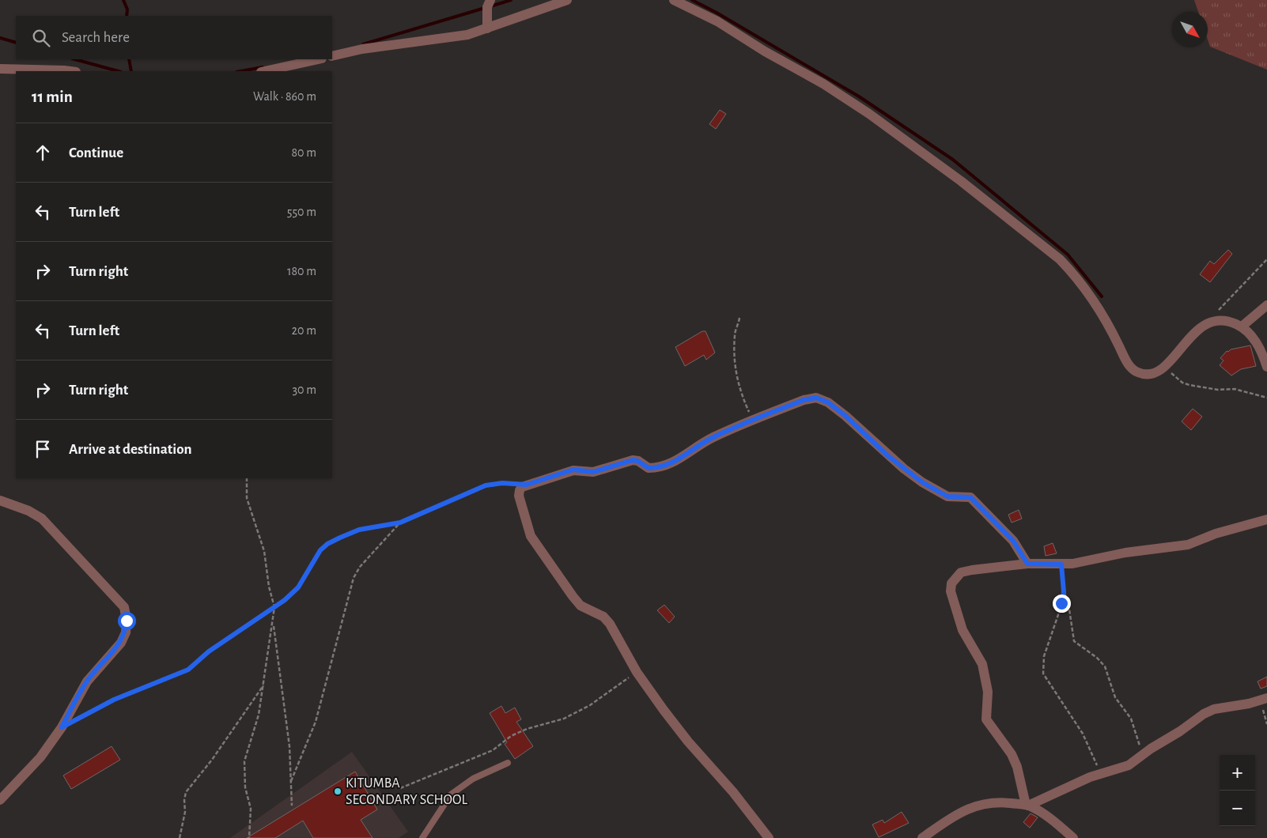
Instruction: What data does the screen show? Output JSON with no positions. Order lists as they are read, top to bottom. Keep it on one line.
{"places":["KITUMBA SECONDARY SCHOOL"],"north":"bottom right","page":{"search":"Search here","heading":["11 min","Walk · 860 m"],"list":[["Continue","80 m"],["Turn left","550 m"],["Turn right","180 m"],["Turn left","20 m"],["Turn right","30 m"],"Arrive at destination"],"map_buttons":["+","−"]}}
